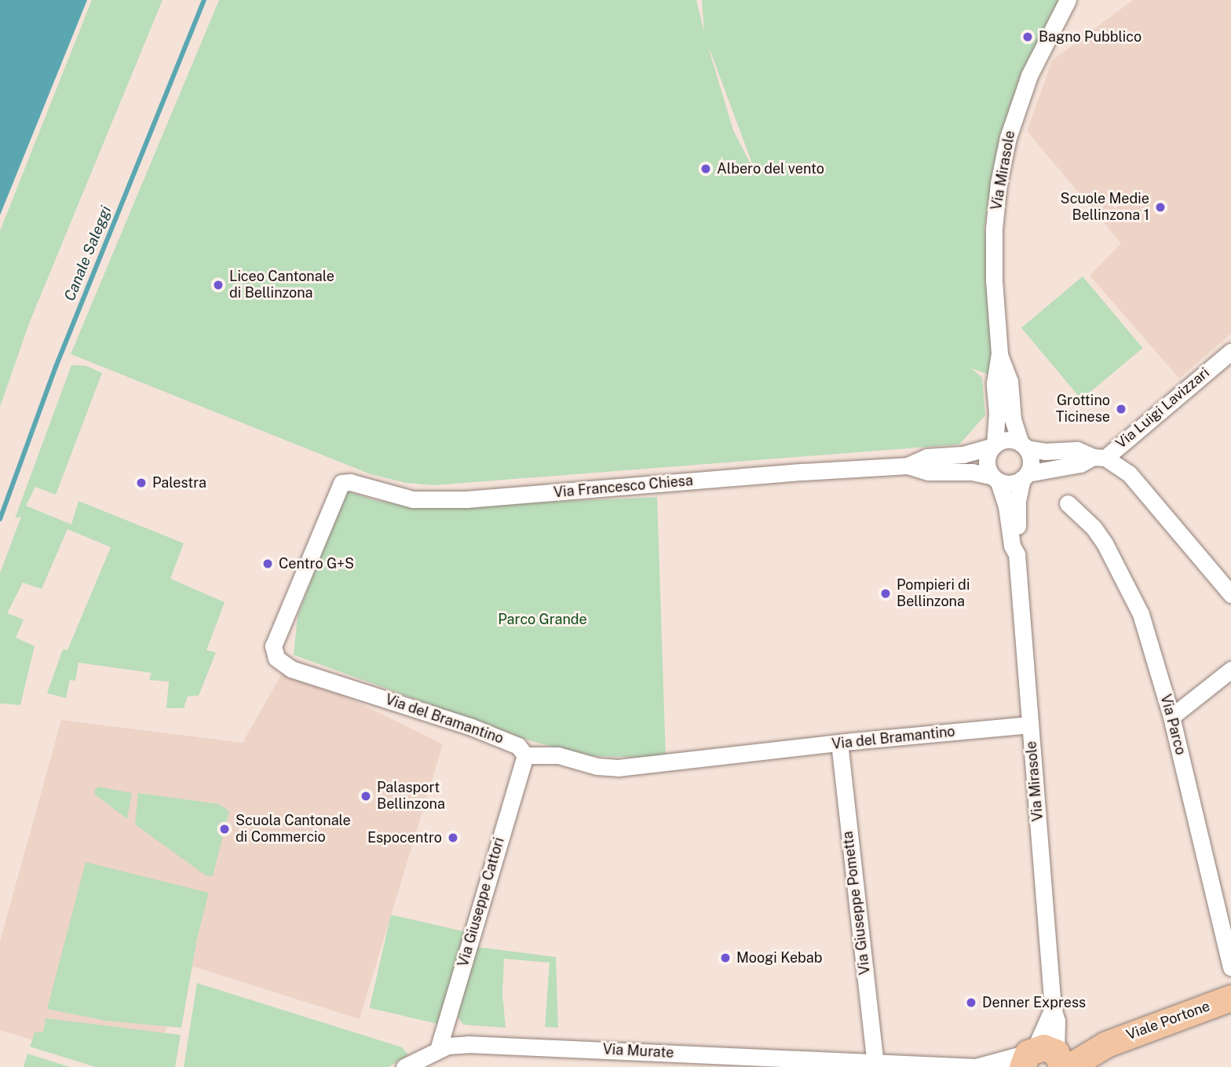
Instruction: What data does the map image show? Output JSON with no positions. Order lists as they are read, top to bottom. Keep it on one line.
{"streets":{"main road":["Viale Portone"],"street":["Via Mirasole","Via Luigi Lavizzari","Via Francesco Chiesa","Via del Bramantino","Via Parco","Via Giuseppe Cattori","Via Giuseppe Pometta","Via Murate"]},"crossings":[["Via Mirasole","Via Luigi Lavizzari"],["Via Mirasole","Via Francesco Chiesa"],["Via Mirasole","Via del Bramantino"],["Via Mirasole","Viale Portone"],["Via Mirasole","Via Murate"],["Via Luigi Lavizzari","Via Francesco Chiesa"],["Via Francesco Chiesa","Via del Bramantino"],["Via del Bramantino","Via Giuseppe Cattori"],["Via del Bramantino","Via Giuseppe Pometta"],["Via Giuseppe Cattori","Via Murate"],["Via Giuseppe Pometta","Via Murate"],["Viale Portone","Via Murate"]],"water":["Canale Saleggi"],"parks":["Parco Grande"],"places":["Bagno Pubblico","Albero del vento","Scuole Medie Bellinzona 1","Liceo Cantonale di Bellinzona","Grottino Ticinese","Palestra","Centro G+S","Pompieri di Bellinzona","Palasport Bellinzona","Scuola Cantonale di Commercio","Espocentro","Moogi Kebab","Denner Express"]}
